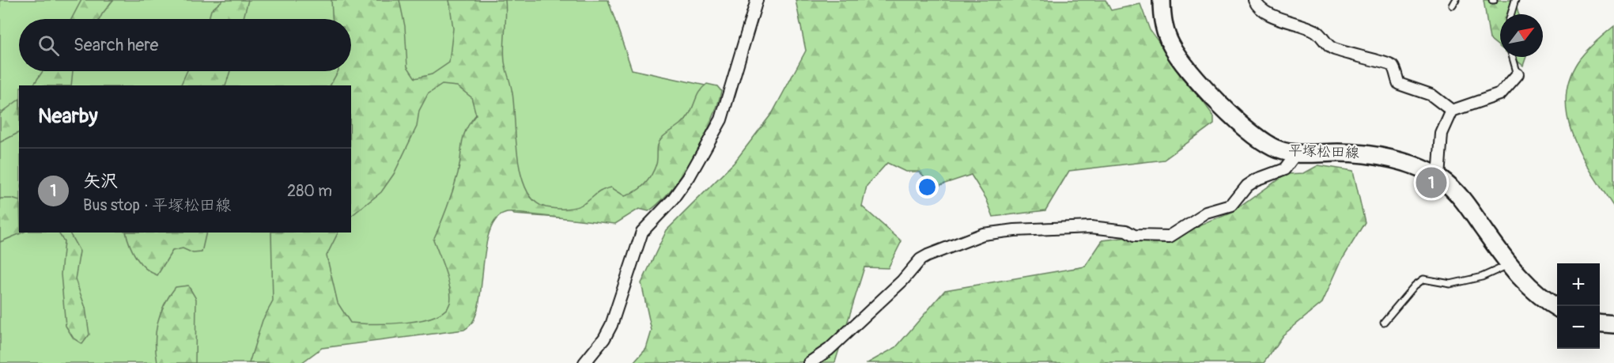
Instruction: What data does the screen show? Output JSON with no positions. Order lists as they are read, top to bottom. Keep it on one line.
{"streets":{"main road":["平塚松田線"]},"north":"top right","page":{"search":"Search here","heading":"Nearby","list":[{"mark":"1","name":"矢沢","note":"Bus stop · 平塚松田線","value":"280 m"}],"pins":"1","map_buttons":["+","−"]}}
